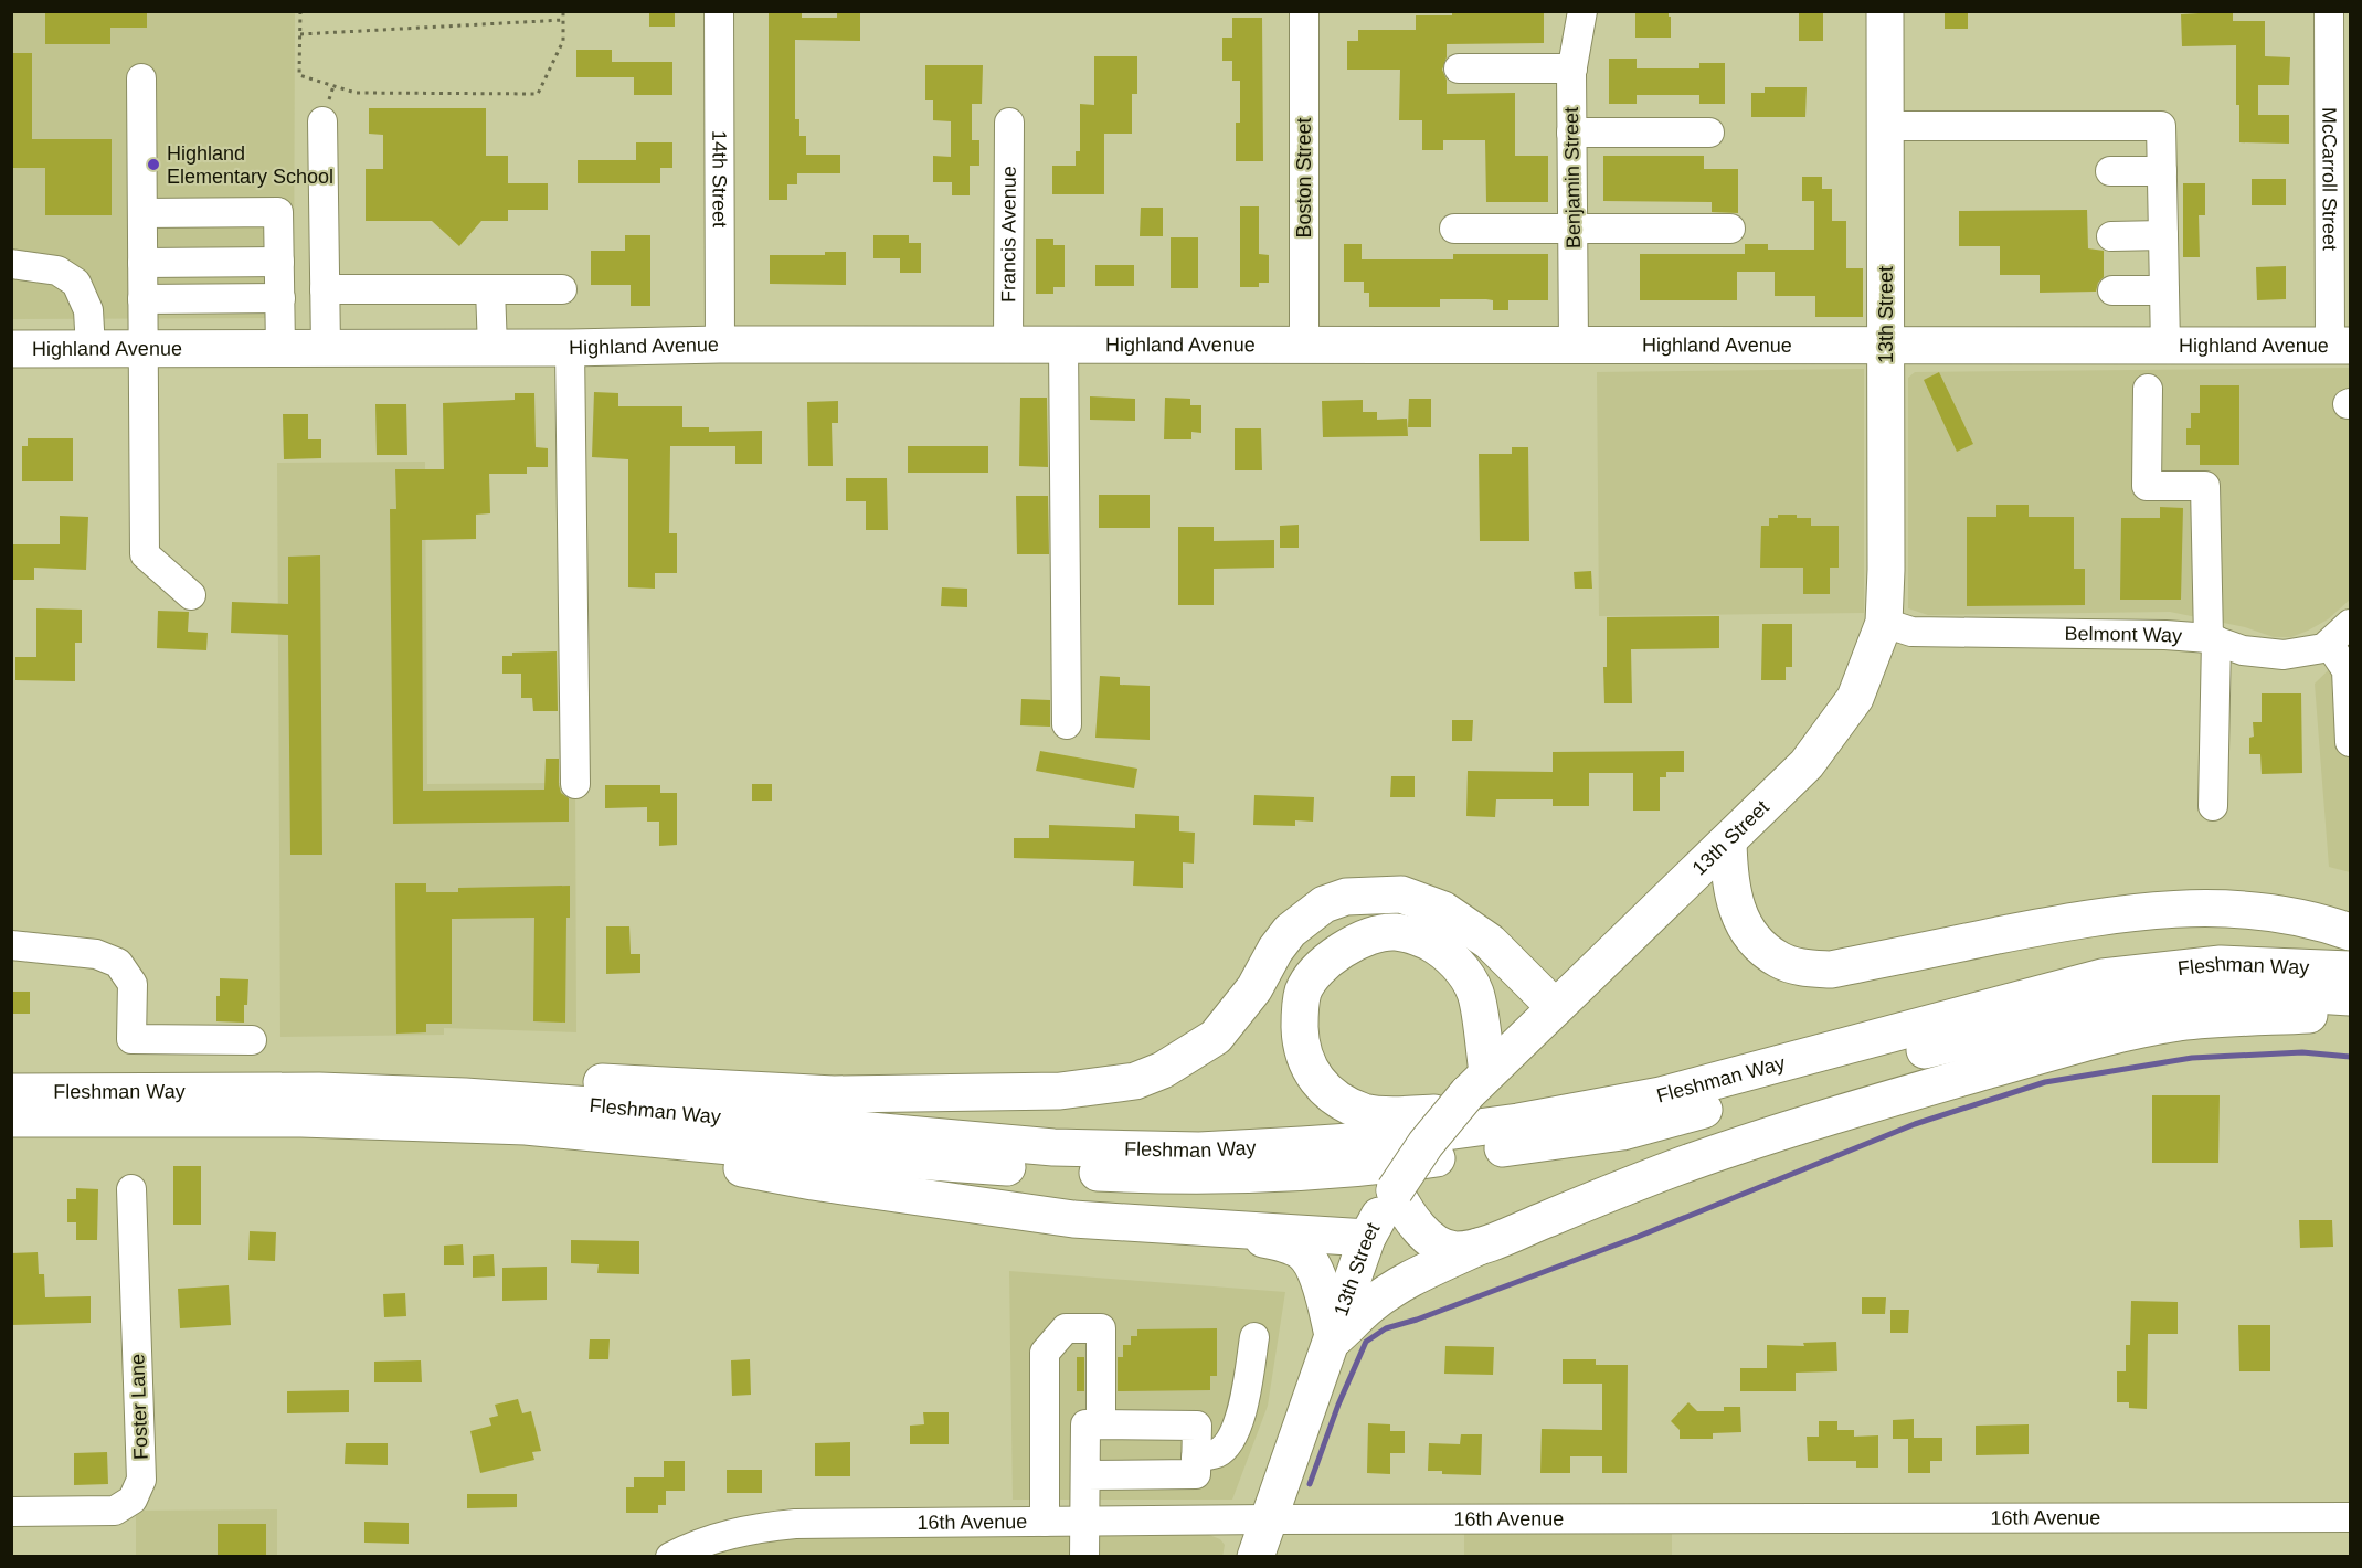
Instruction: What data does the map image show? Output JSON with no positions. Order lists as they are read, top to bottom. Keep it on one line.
{"streets":{"main road":["13th Street","Highland Avenue","Fleshman Way"],"street":["14th Street","Boston Street","Benjamin Street","McCarroll Street","Francis Avenue","Belmont Way","Foster Lane","16th Avenue"]},"crossings":[["14th Street","Highland Avenue"],["Boston Street","Highland Avenue"],["Benjamin Street","Highland Avenue"],["McCarroll Street","Highland Avenue"],["Francis Avenue","Highland Avenue"],["13th Street","Highland Avenue"],["13th Street","Belmont Way"],["13th Street","16th Avenue"]],"places":["Highland Elementary School"]}
